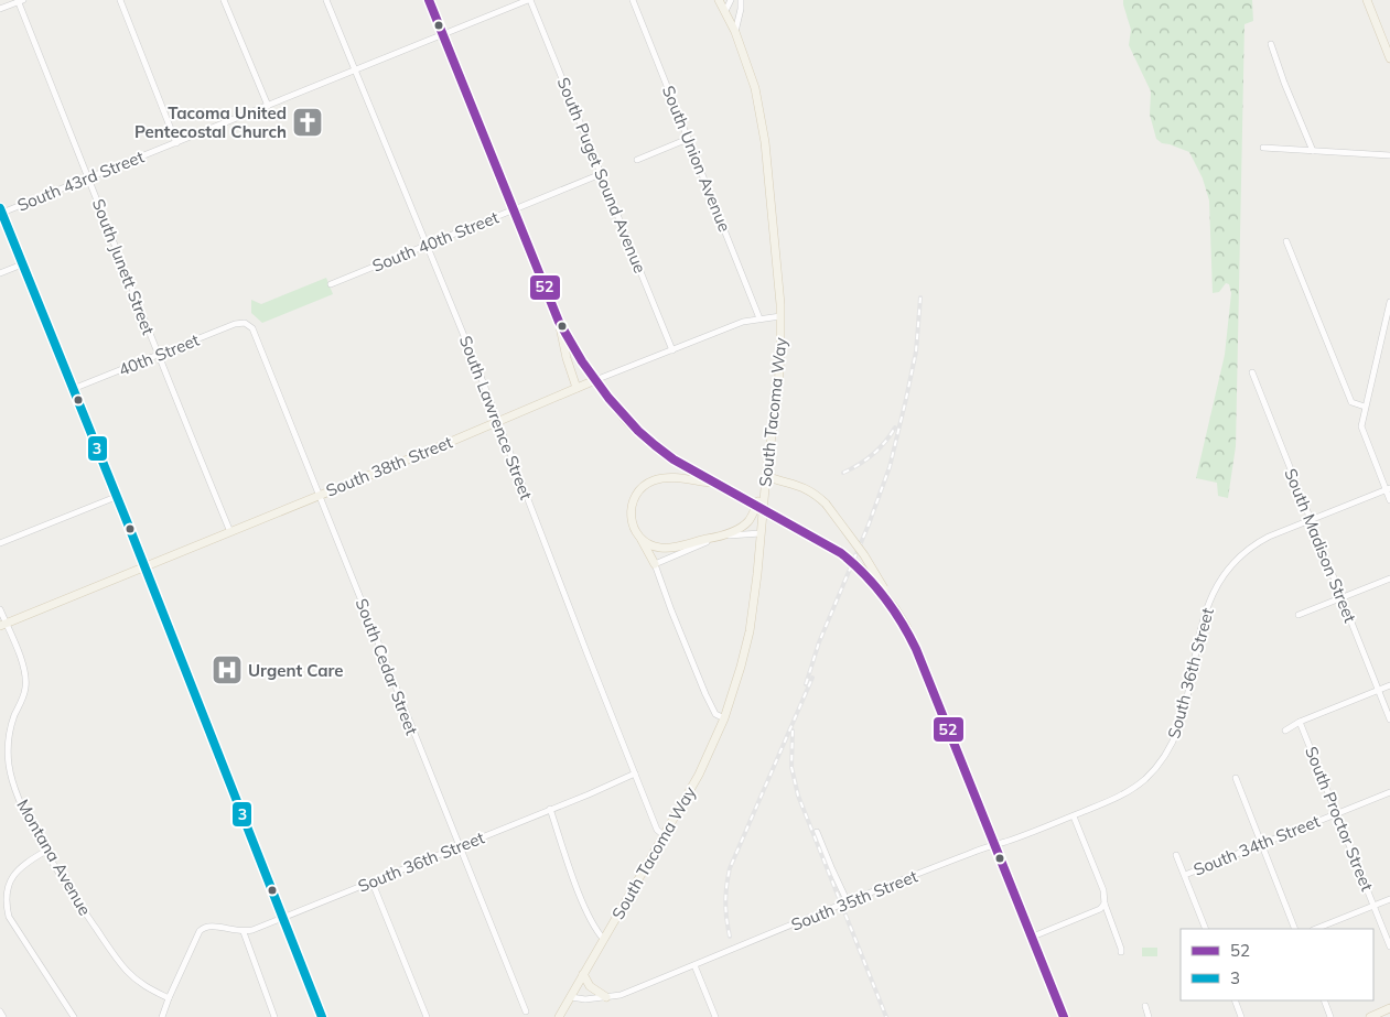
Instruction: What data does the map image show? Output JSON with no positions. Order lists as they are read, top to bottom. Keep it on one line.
{"streets":{"main road":["South Tacoma Way","South 38th Street"],"street":["South Union Avenue","South Puget Sound Avenue","South 43rd Street","South 40th Street","South Junett Street","40th Street","South Lawrence Street","South Madison Street","South Cedar Street","South 36th Street","South Proctor Street","South 34th Street","Montana Avenue","South 35th Street"]},"crossings":[["South Union Avenue","South 38th Street"],["South Puget Sound Avenue","South 43rd Street"],["South Puget Sound Avenue","South 40th Street"],["South Puget Sound Avenue","South 38th Street"],["South 43rd Street","South Junett Street"],["South 43rd Street","South Lawrence Street"],["South 40th Street","South Lawrence Street"],["South Junett Street","40th Street"],["South Junett Street","South 38th Street"],["40th Street","South Cedar Street"],["South Tacoma Way","South Lawrence Street"],["South Tacoma Way","South 38th Street"],["South Tacoma Way","South 35th Street"],["South Lawrence Street","South 38th Street"],["South Lawrence Street","South 36th Street"],["South 38th Street","South Cedar Street"],["South 38th Street","Montana Avenue"],["South Madison Street","South 36th Street"],["South Cedar Street","South 36th Street"],["South 36th Street","South 35th Street"],["South Proctor Street","South 34th Street"]],"places":{"church":["Tacoma United Pentecostal Church"],"hospital":["Urgent Care"]},"lines":["transit line 52","transit line 3"],"legend":["52","3"]}
